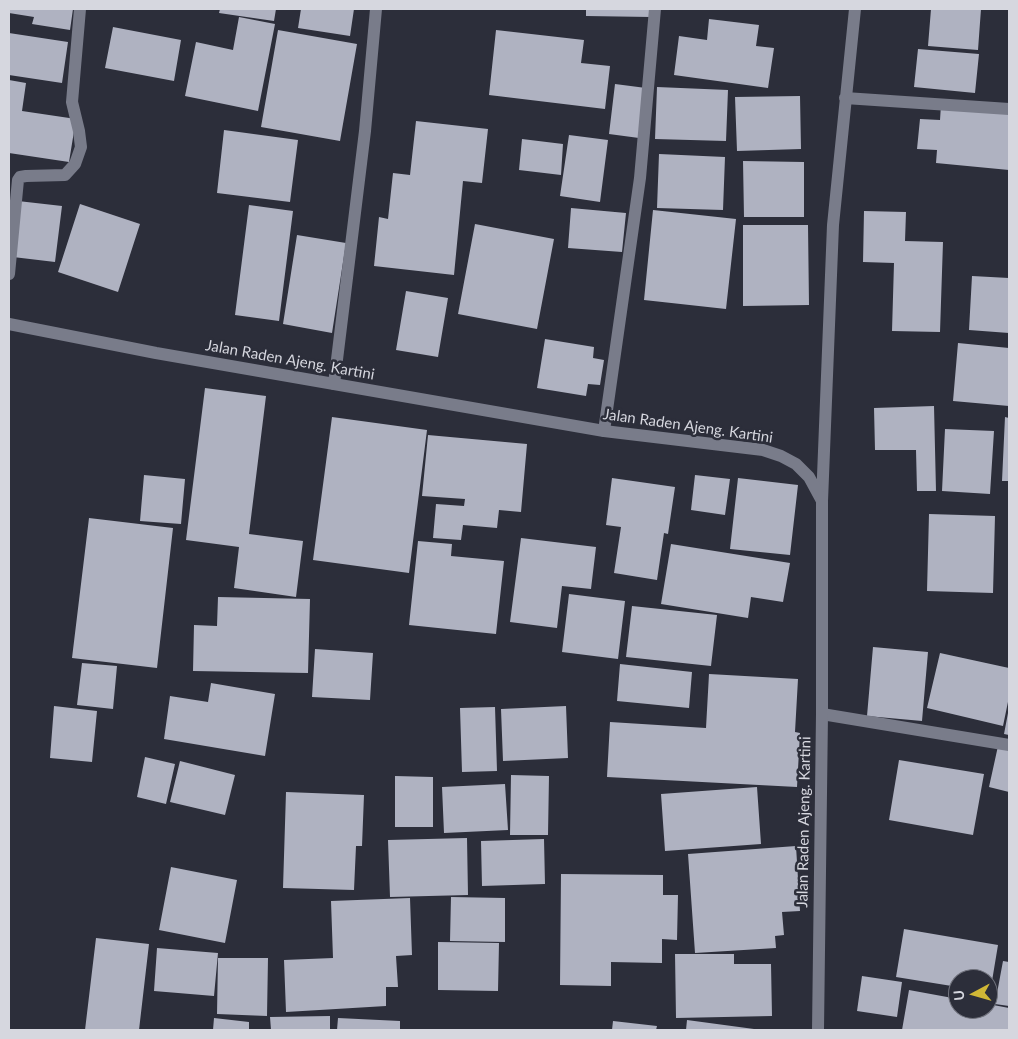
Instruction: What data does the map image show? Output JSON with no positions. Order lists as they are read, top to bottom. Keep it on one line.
{"streets":{"street":["Jalan Raden Ajeng. Kartini"]},"north":"left"}
